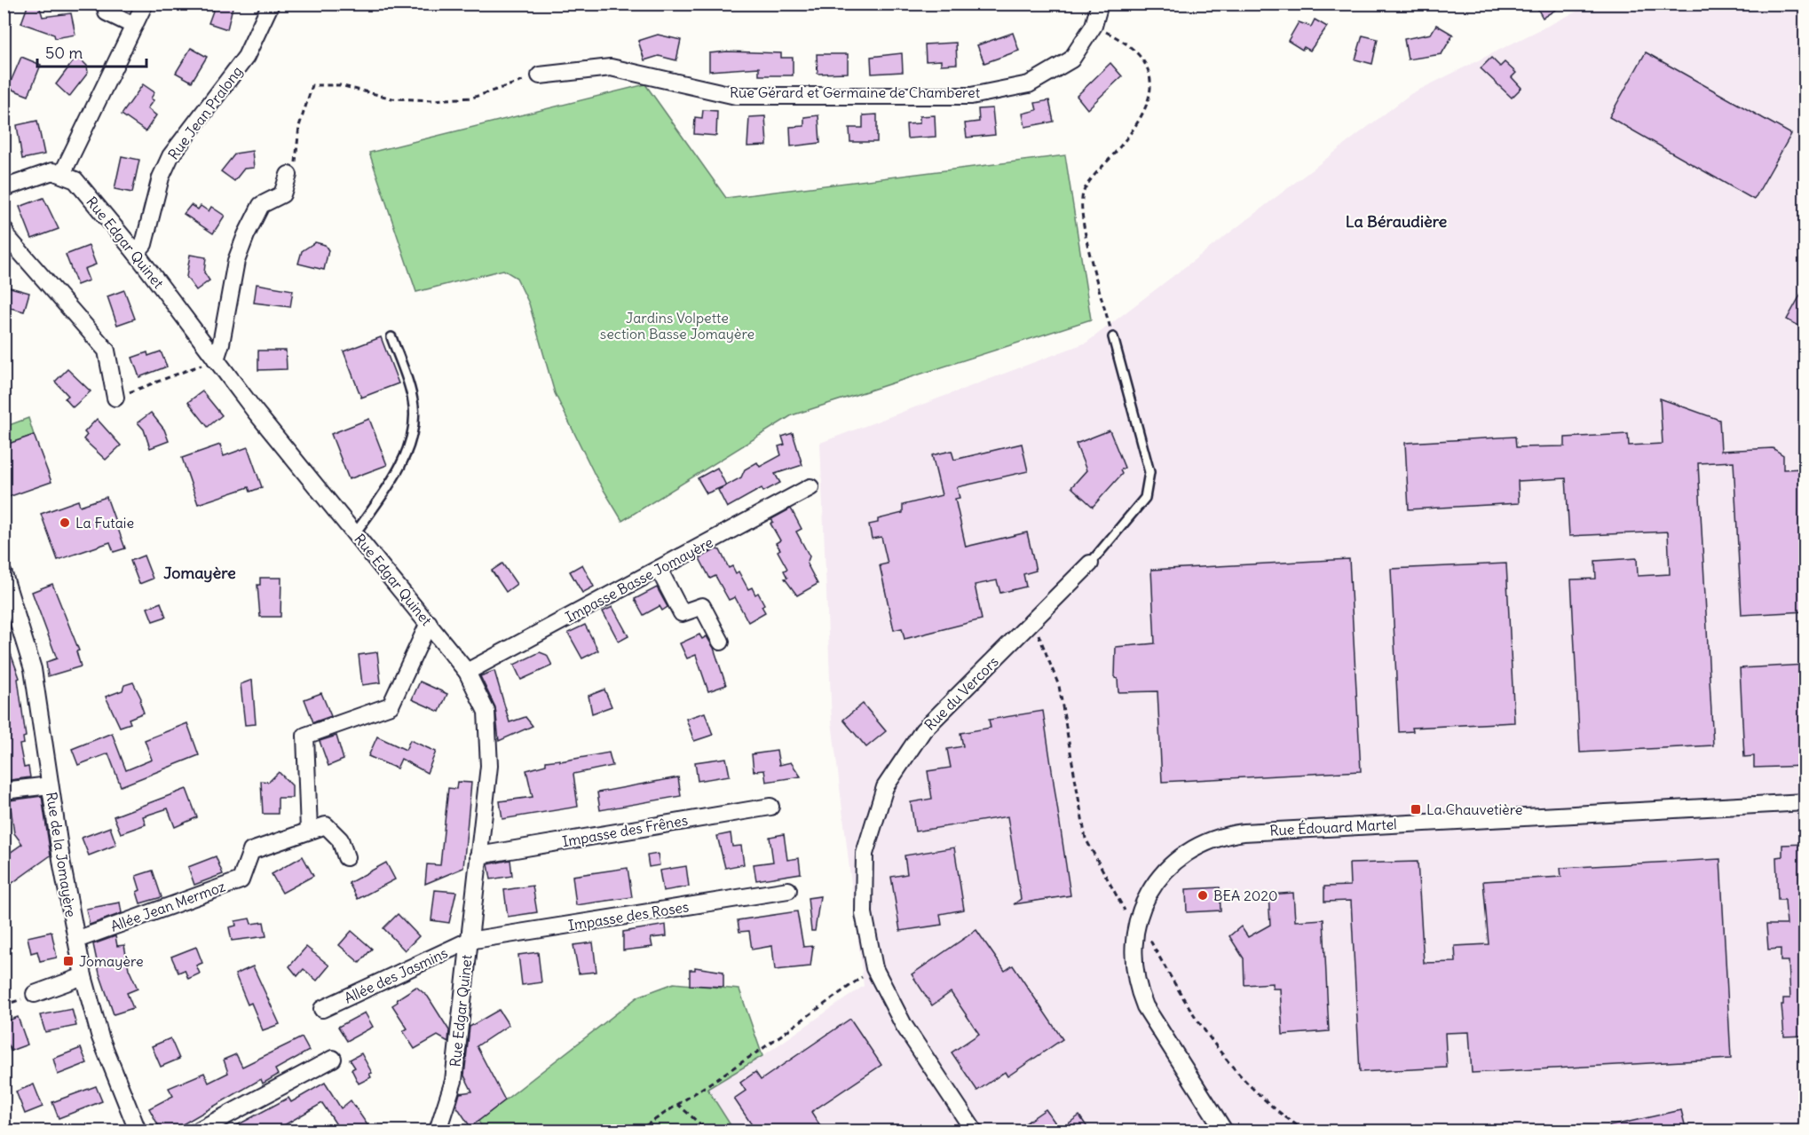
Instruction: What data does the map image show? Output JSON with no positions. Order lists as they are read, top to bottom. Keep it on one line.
{"streets":{"street":["Rue Gérard et Germaine de Chamberet","Rue Jean Pralong","Rue Edgar Quinet","Impasse Basse Jomayère","Rue du Vercors","Rue Édouard Martel","Impasse des Frênes","Rue de la Jomayère","Allée Jean Mermoz","Impasse des Roses","Allée des Jasmins"]},"crossings":[["Rue Jean Pralong","Rue Edgar Quinet"],["Rue Edgar Quinet","Impasse Basse Jomayère"],["Rue Edgar Quinet","Impasse des Frênes"],["Rue Edgar Quinet","Impasse des Roses"],["Rue Edgar Quinet","Allée des Jasmins"],["Rue de la Jomayère","Allée Jean Mermoz"],["Impasse des Roses","Allée des Jasmins"]],"districts":["La Béraudière","Jomayère"],"parks":["Jardins Volpette section Basse Jomayère"],"places":{"other":["La Futaie","BEA 2020"],"transit":["La Chauvetière","Jomayère"]},"scale_bar":"50 m"}
